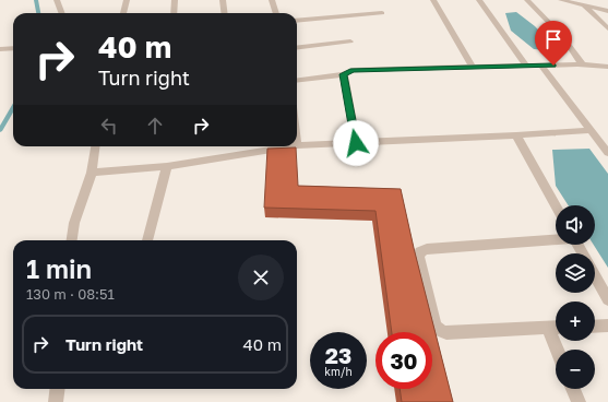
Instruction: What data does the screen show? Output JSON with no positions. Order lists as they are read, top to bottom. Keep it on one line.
{"page":{"turn":["40 m","Turn right"],"map_buttons":["+","−"],"heading":["1 min","130 m · 08:51"],"list":[{"name":"Turn right","value":"40 m"}],"speed":"23 km/h","limit":"30"}}
